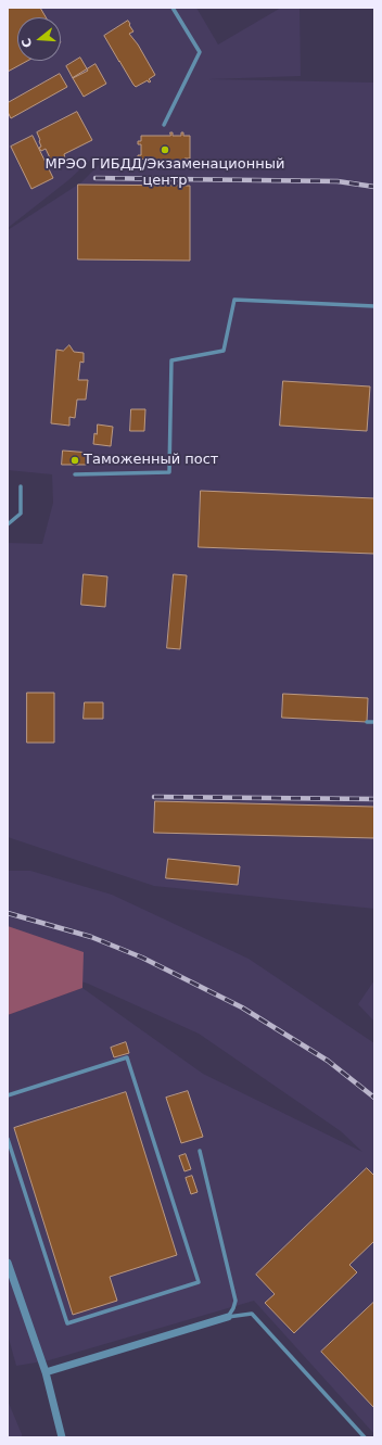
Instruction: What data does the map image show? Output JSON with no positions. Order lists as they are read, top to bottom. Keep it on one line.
{"places":["МРЭО ГИБДД/Экзаменационный центр","Таможенный пост"],"north":"left"}
